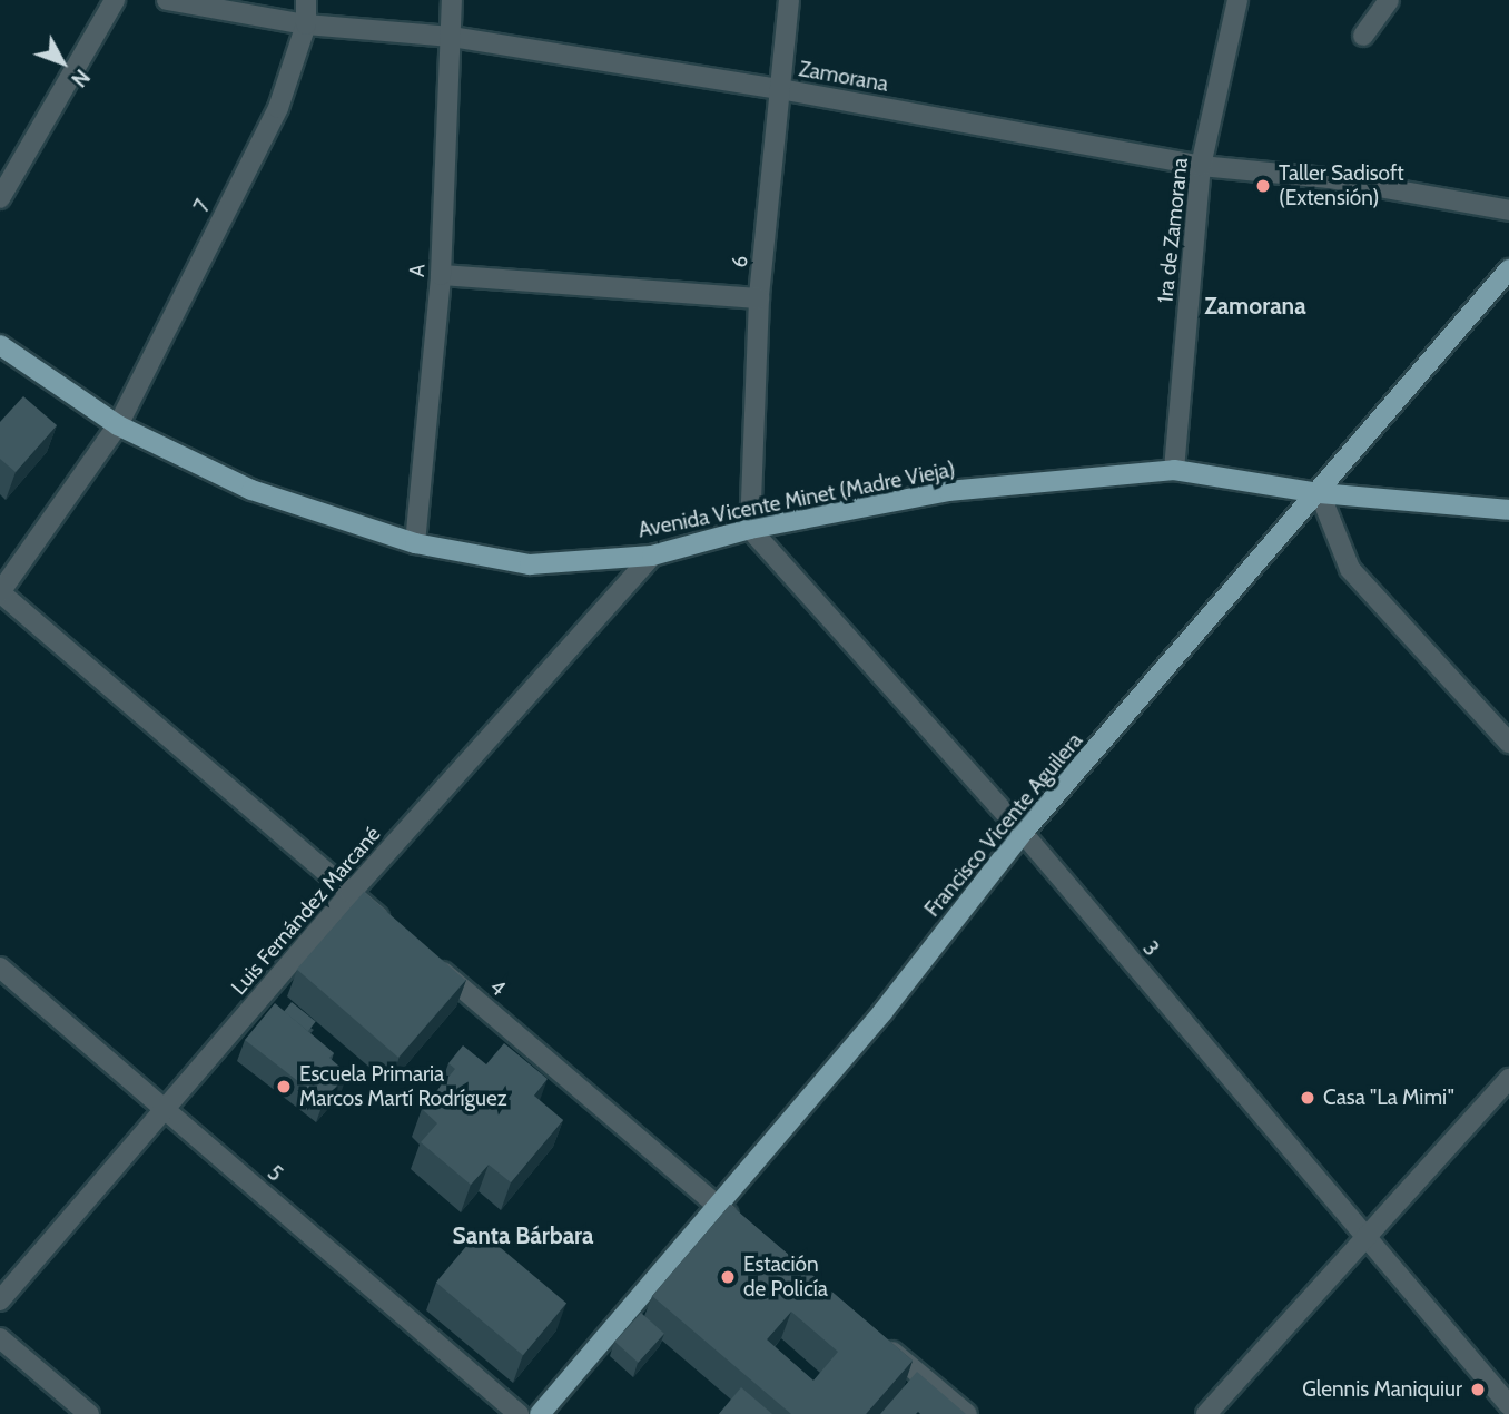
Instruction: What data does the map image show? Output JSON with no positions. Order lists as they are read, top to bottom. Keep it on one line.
{"streets":{"main road":["Avenida Vicente Minet (Madre Vieja)","Francisco Vicente Aguilera"],"street":["Zamorana","7","1ra de Zamorana","6","A","Luis Fernández Marcané","3","4","5"]},"crossings":[["Zamorana","7"],["Zamorana","1ra de Zamorana"],["Zamorana","6"],["Zamorana","A"],["7","Avenida Vicente Minet (Madre Vieja)"],["1ra de Zamorana","Avenida Vicente Minet (Madre Vieja)"],["6","Avenida Vicente Minet (Madre Vieja)"],["6","3"],["A","Avenida Vicente Minet (Madre Vieja)"],["Avenida Vicente Minet (Madre Vieja)","Francisco Vicente Aguilera"],["Avenida Vicente Minet (Madre Vieja)","Luis Fernández Marcané"],["Avenida Vicente Minet (Madre Vieja)","3"],["Francisco Vicente Aguilera","3"],["Francisco Vicente Aguilera","4"],["Luis Fernández Marcané","5"]],"districts":["Zamorana","Santa Bárbara"],"places":["Taller Sadisoft (Extensión)","Escuela Primaria Marcos Martí Rodríguez","Casa \"La Mimi\"","Estación de Policía","Glennis Maniquiur"],"north":"bottom right"}
